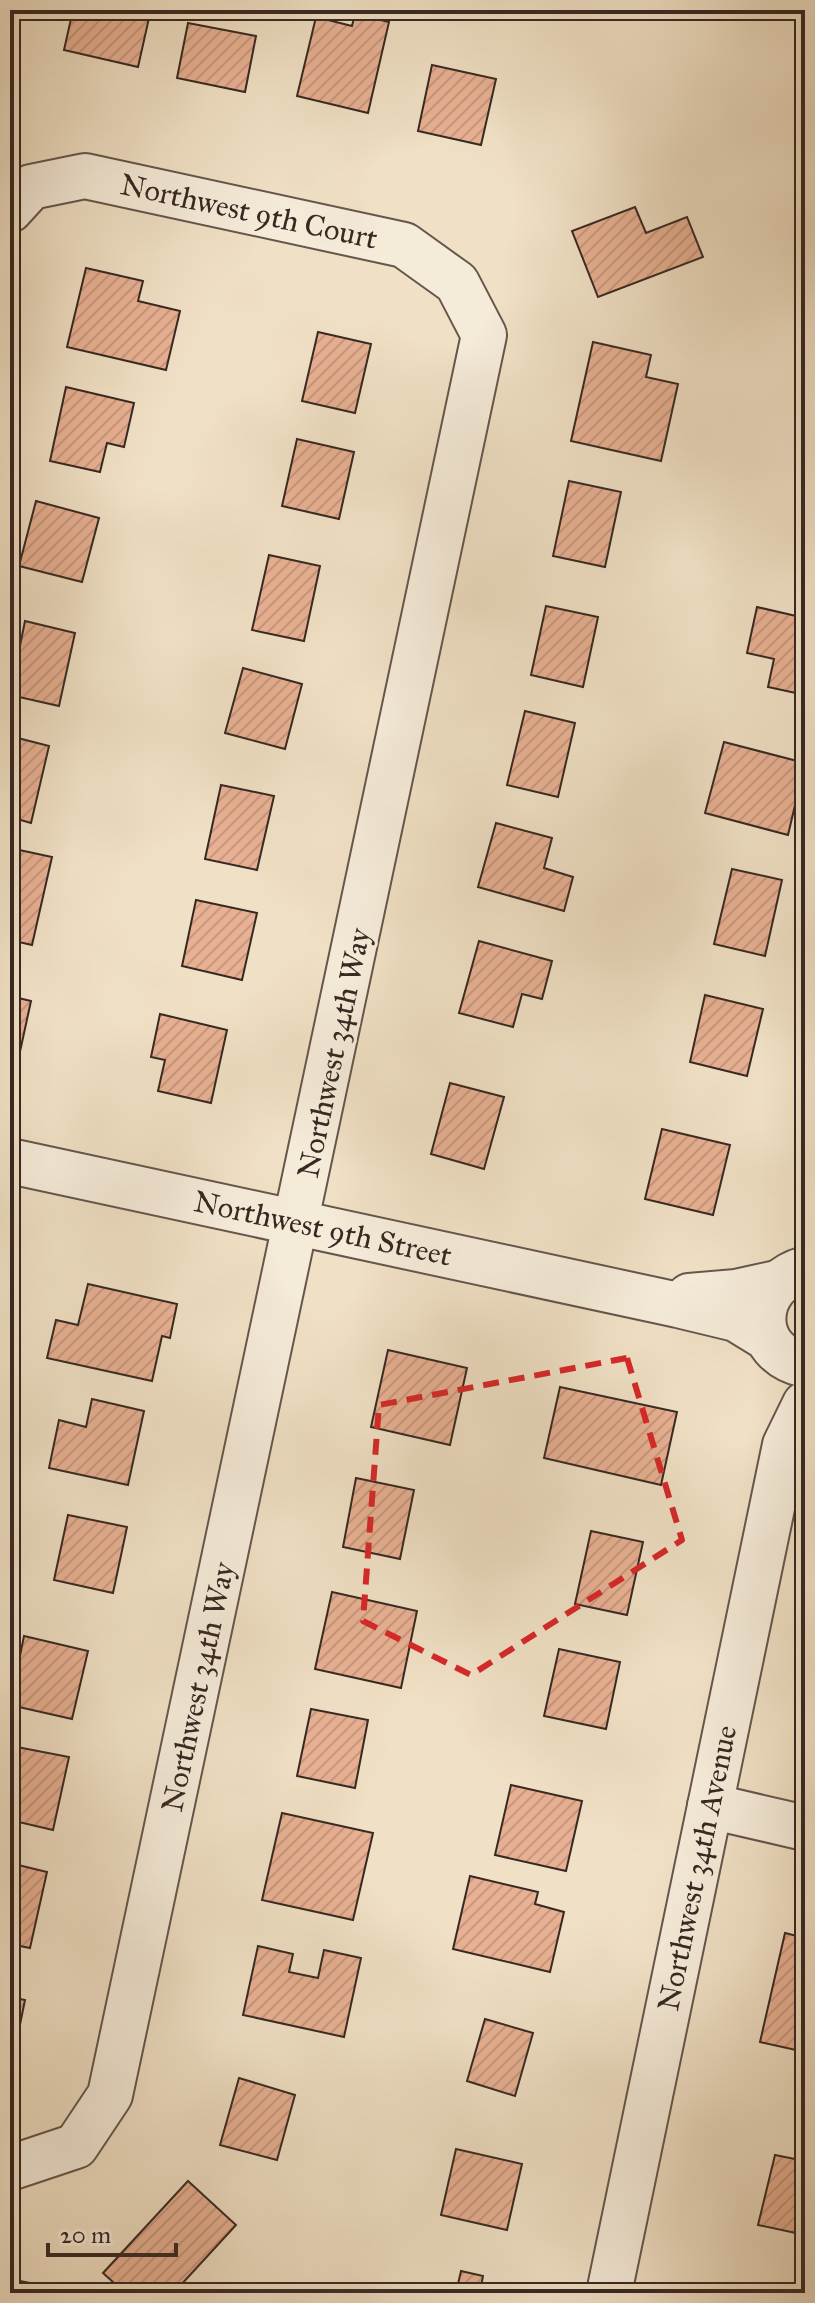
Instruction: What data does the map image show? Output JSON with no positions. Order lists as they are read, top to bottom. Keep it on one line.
{"streets":{"street":["Northwest 9th Court","Northwest 34th Way","Northwest 9th Street","Northwest 34th Avenue"]},"crossings":[["Northwest 9th Court","Northwest 34th Way"],["Northwest 34th Way","Northwest 9th Street"],["Northwest 9th Street","Northwest 34th Avenue"]],"scale_bar":"20 m"}
